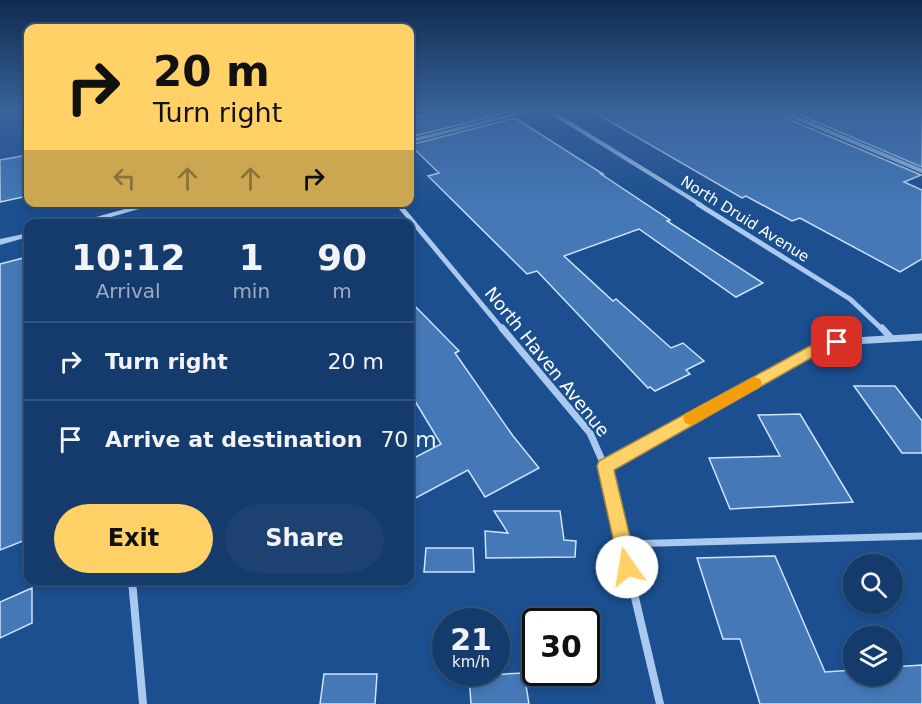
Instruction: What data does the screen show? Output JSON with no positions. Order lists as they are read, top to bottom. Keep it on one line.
{"streets":{"street":["North Druid Avenue","North Haven Avenue"]},"page":{"turn":["20 m","Turn right"],"eta":["10:12","Arrival","1","min","90","m"],"list":[{"name":"Turn right","value":"20 m"},{"name":"Arrive at destination","value":"70 m"}],"buttons":["Exit","Share"],"speed":"21 km/h","limit":"30"}}
